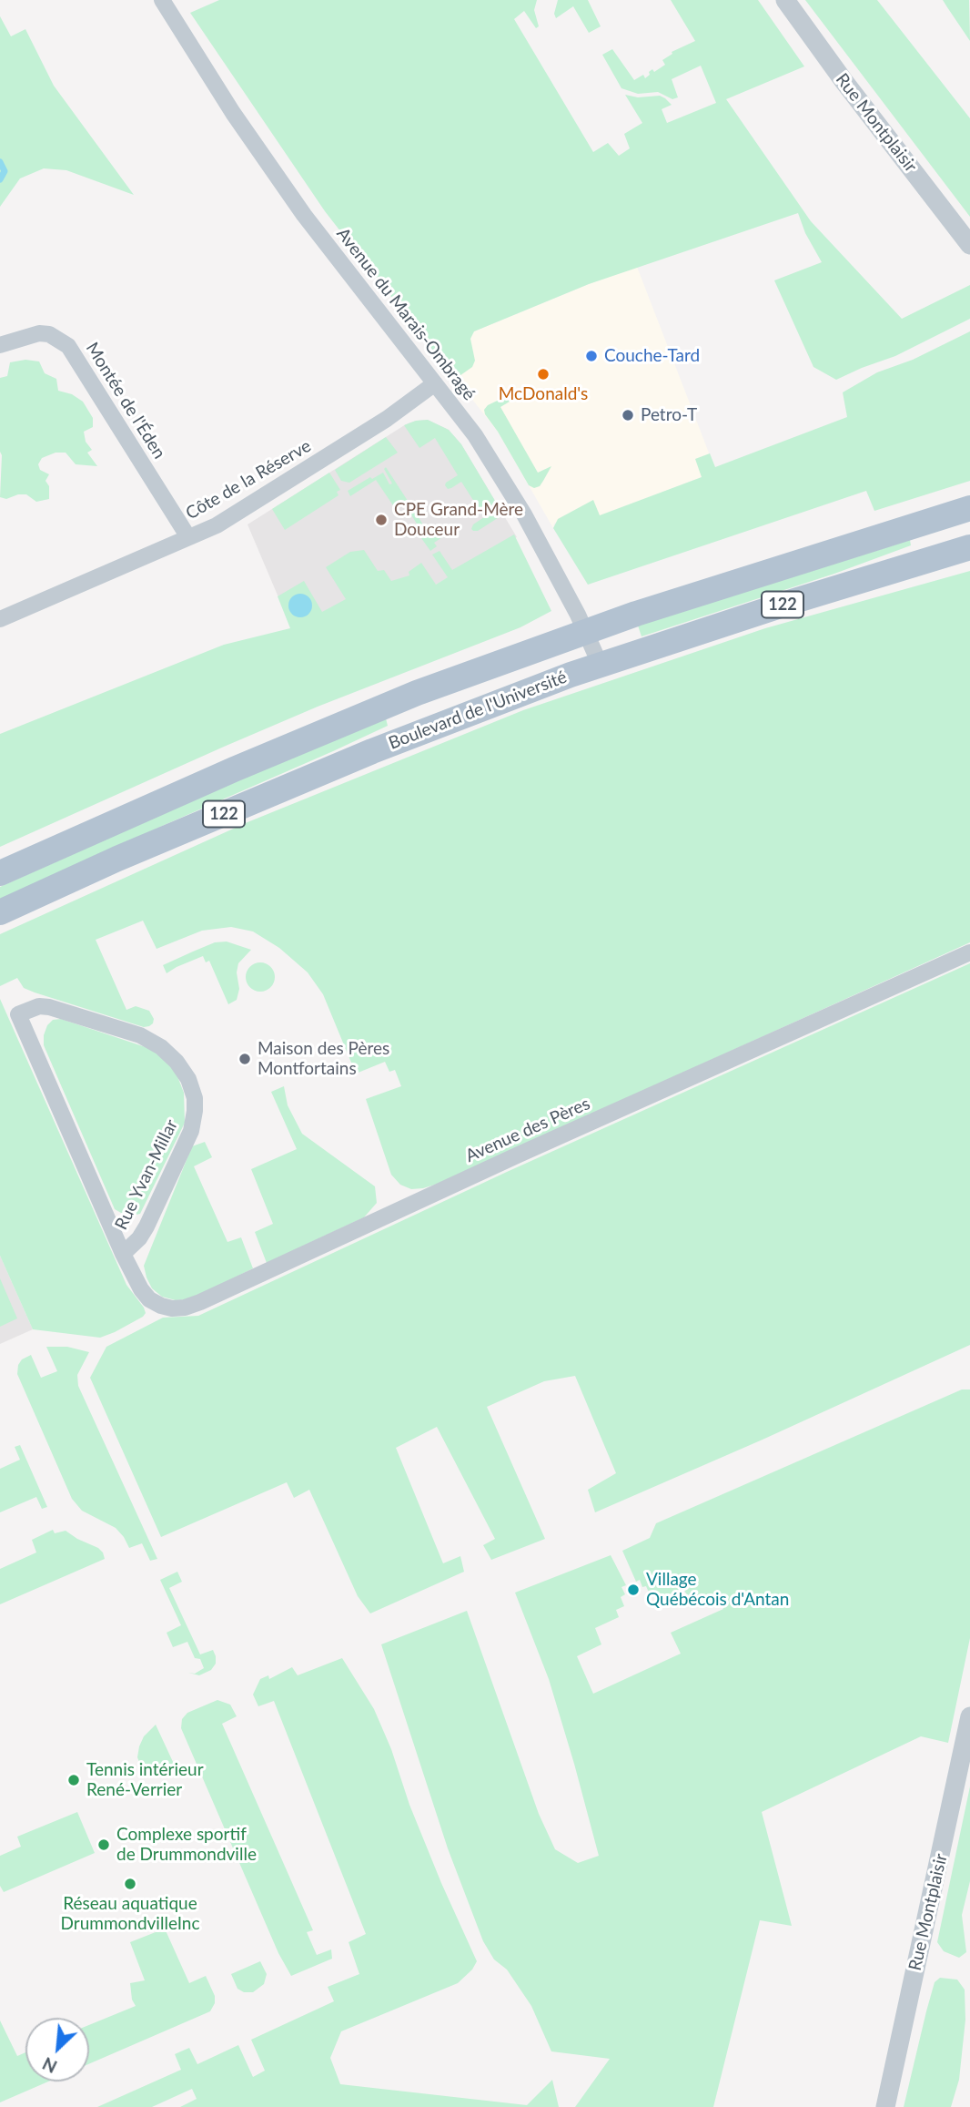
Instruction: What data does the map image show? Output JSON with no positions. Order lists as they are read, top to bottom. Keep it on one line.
{"streets":{"main road":["122","Boulevard de l'Université"],"street":["Rue Montplaisir","Avenue du Marais-Ombragé","Montée de l'Éden","Côte de la Réserve","Avenue des Pères","Rue Yvan-Millar"]},"crossings":[["Avenue du Marais-Ombragé","Côte de la Réserve"],["Avenue du Marais-Ombragé","Boulevard de l'Université"],["Montée de l'Éden","Côte de la Réserve"],["Avenue des Pères","Rue Yvan-Millar"]],"places":["Couche-Tard","McDonald's","Petro-T","CPE Grand-Mère Douceur","Maison des Pères Montfortains","Village Québécois d'Antan","Tennis intérieur René-Verrier","Complexe sportif de Drummondville","Réseau aquatique DrummondvilleInc"],"north":"bottom left"}
